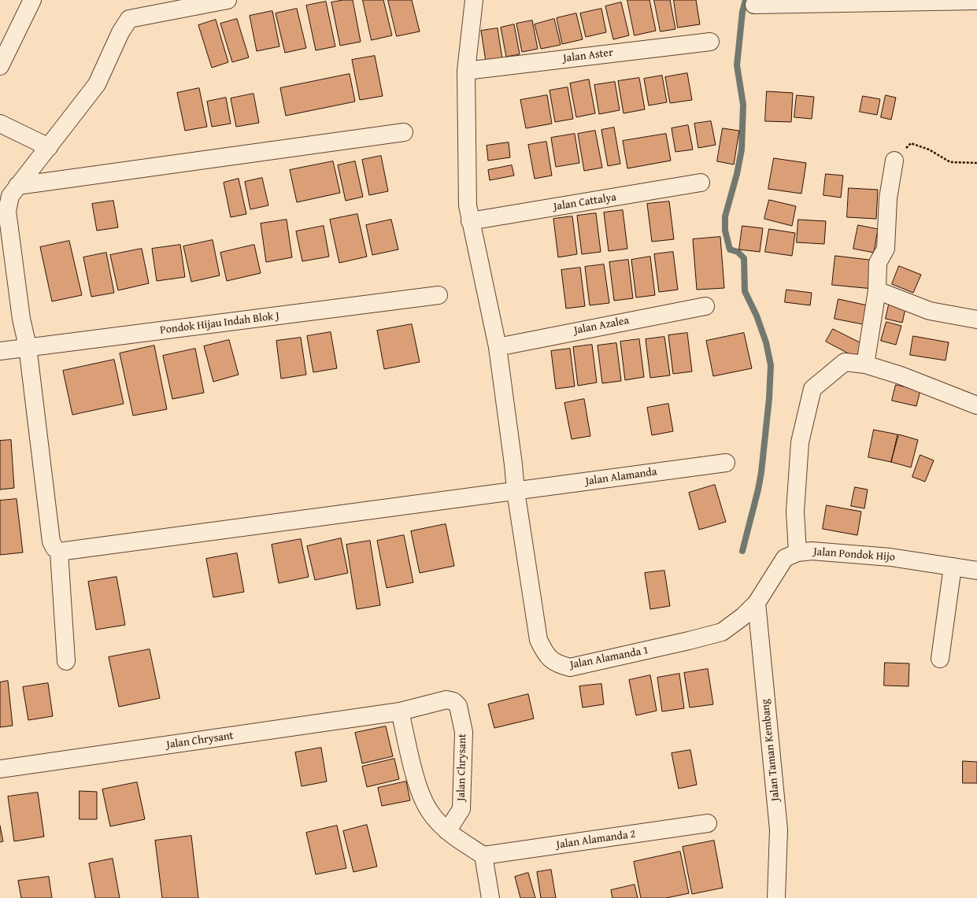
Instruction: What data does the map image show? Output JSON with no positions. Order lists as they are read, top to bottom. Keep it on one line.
{"streets":{"street":["Jalan Aster","Jalan Cattalya","Pondok Hijau Indah Blok J","Jalan Azalea","Jalan Alamanda","Jalan Pondok Hijo","Jalan Alamanda 1","Jalan Chrysant","Jalan Taman Kembang","Jalan Alamanda 2"]},"crossings":[["Jalan Aster","Jalan Alamanda 1"],["Jalan Cattalya","Jalan Alamanda 1"],["Jalan Azalea","Jalan Alamanda 1"],["Jalan Alamanda","Jalan Alamanda 1"],["Jalan Pondok Hijo","Jalan Alamanda 1"],["Jalan Pondok Hijo","Jalan Taman Kembang"],["Jalan Alamanda 1","Jalan Taman Kembang"]]}
